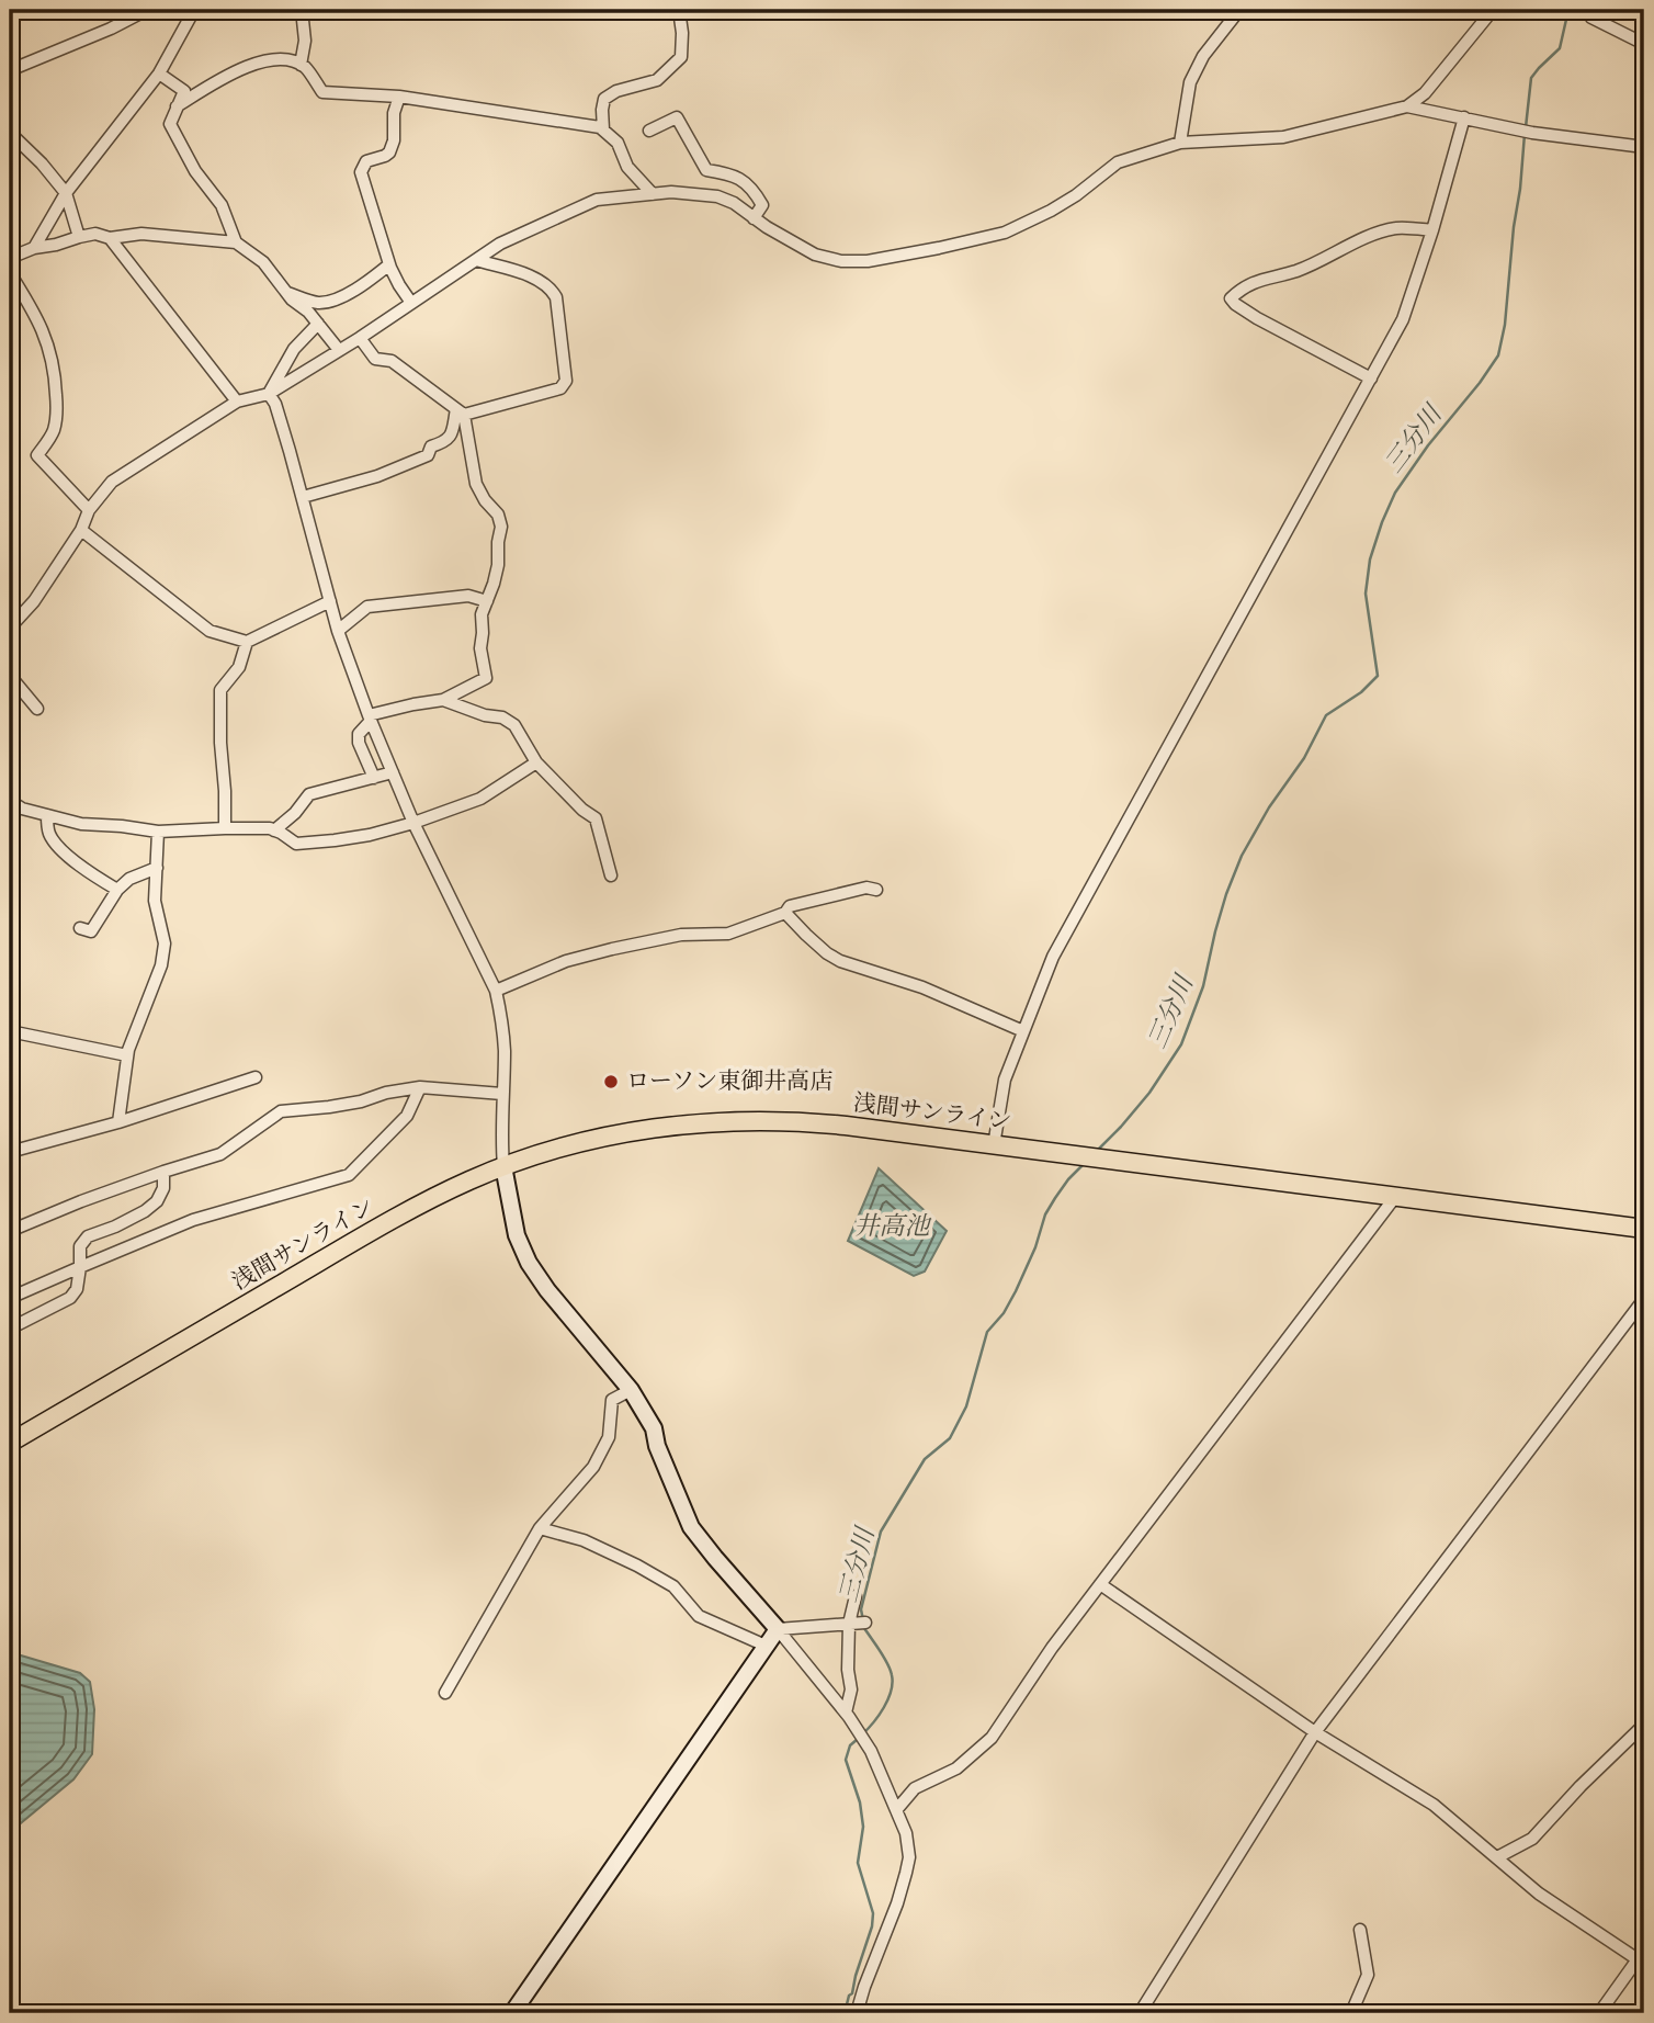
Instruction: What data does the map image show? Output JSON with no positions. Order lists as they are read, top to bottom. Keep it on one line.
{"streets":{"main road":["浅間サンライン"]},"water":["三分川","井高池"],"places":["ローソン東御井高店"]}
